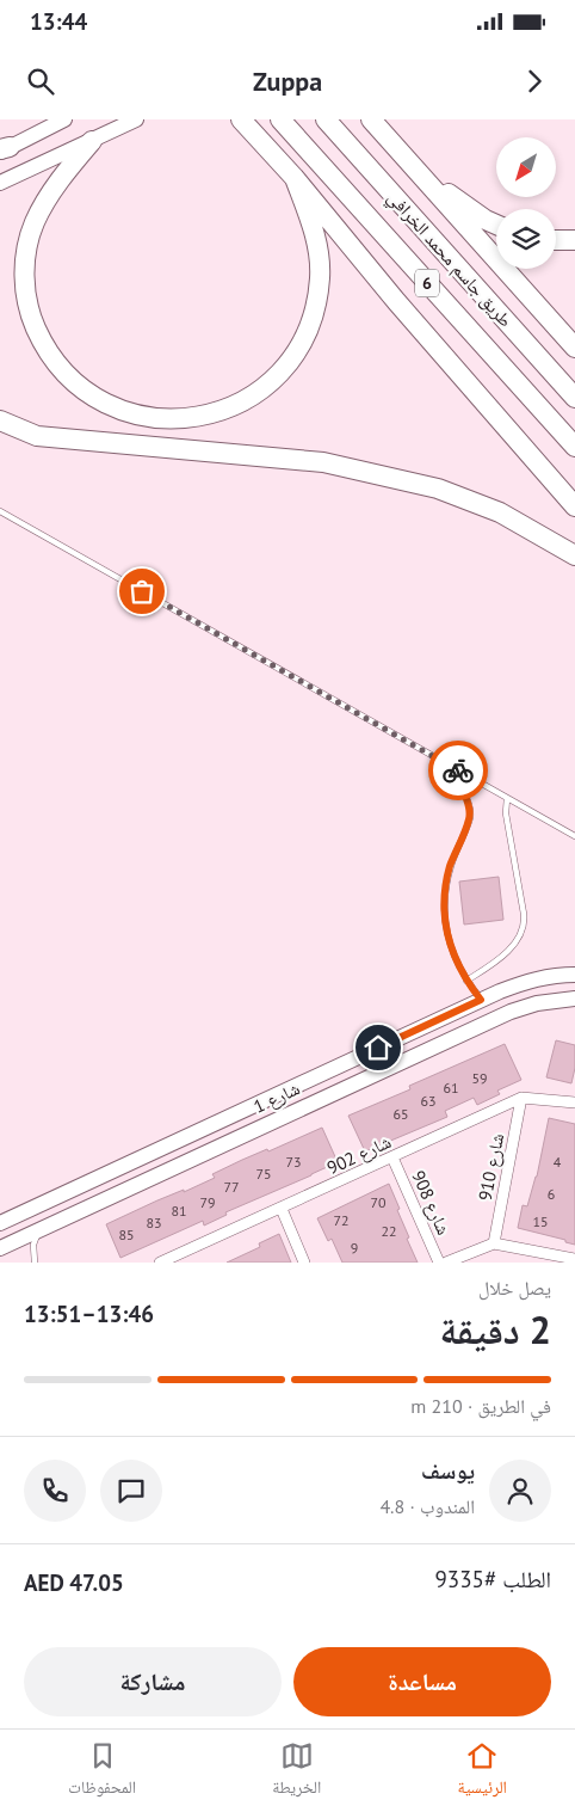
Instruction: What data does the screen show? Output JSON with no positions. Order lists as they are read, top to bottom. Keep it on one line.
{"streets":{"highway":["طريق جاسم محمد الخرافي","6"],"street":["شارع 1","شارع 902","شارع 910","شارع 908"]},"crossings":[["شارع 902","شارع 910"],["شارع 902","شارع 908"],["شارع 910","شارع 908"]],"house_numbers":["59","61","63","65","73","4","75","77","6","79","70","81","72","15","83","22","85","9"],"north":"bottom left","page":{"status":"13:44","header":"Zuppa","heading":["2 دقيقة","يصل خلال","13:46–13:51"],"panel":["يوسف","المندوب · 4.8","الطلب #9335","AED 47.05"],"bar":"في الطريق · 210 m","buttons":["مساعدة","مشاركة"],"tabs":["الرئيسية","الخريطة","المحفوظات"]}}
